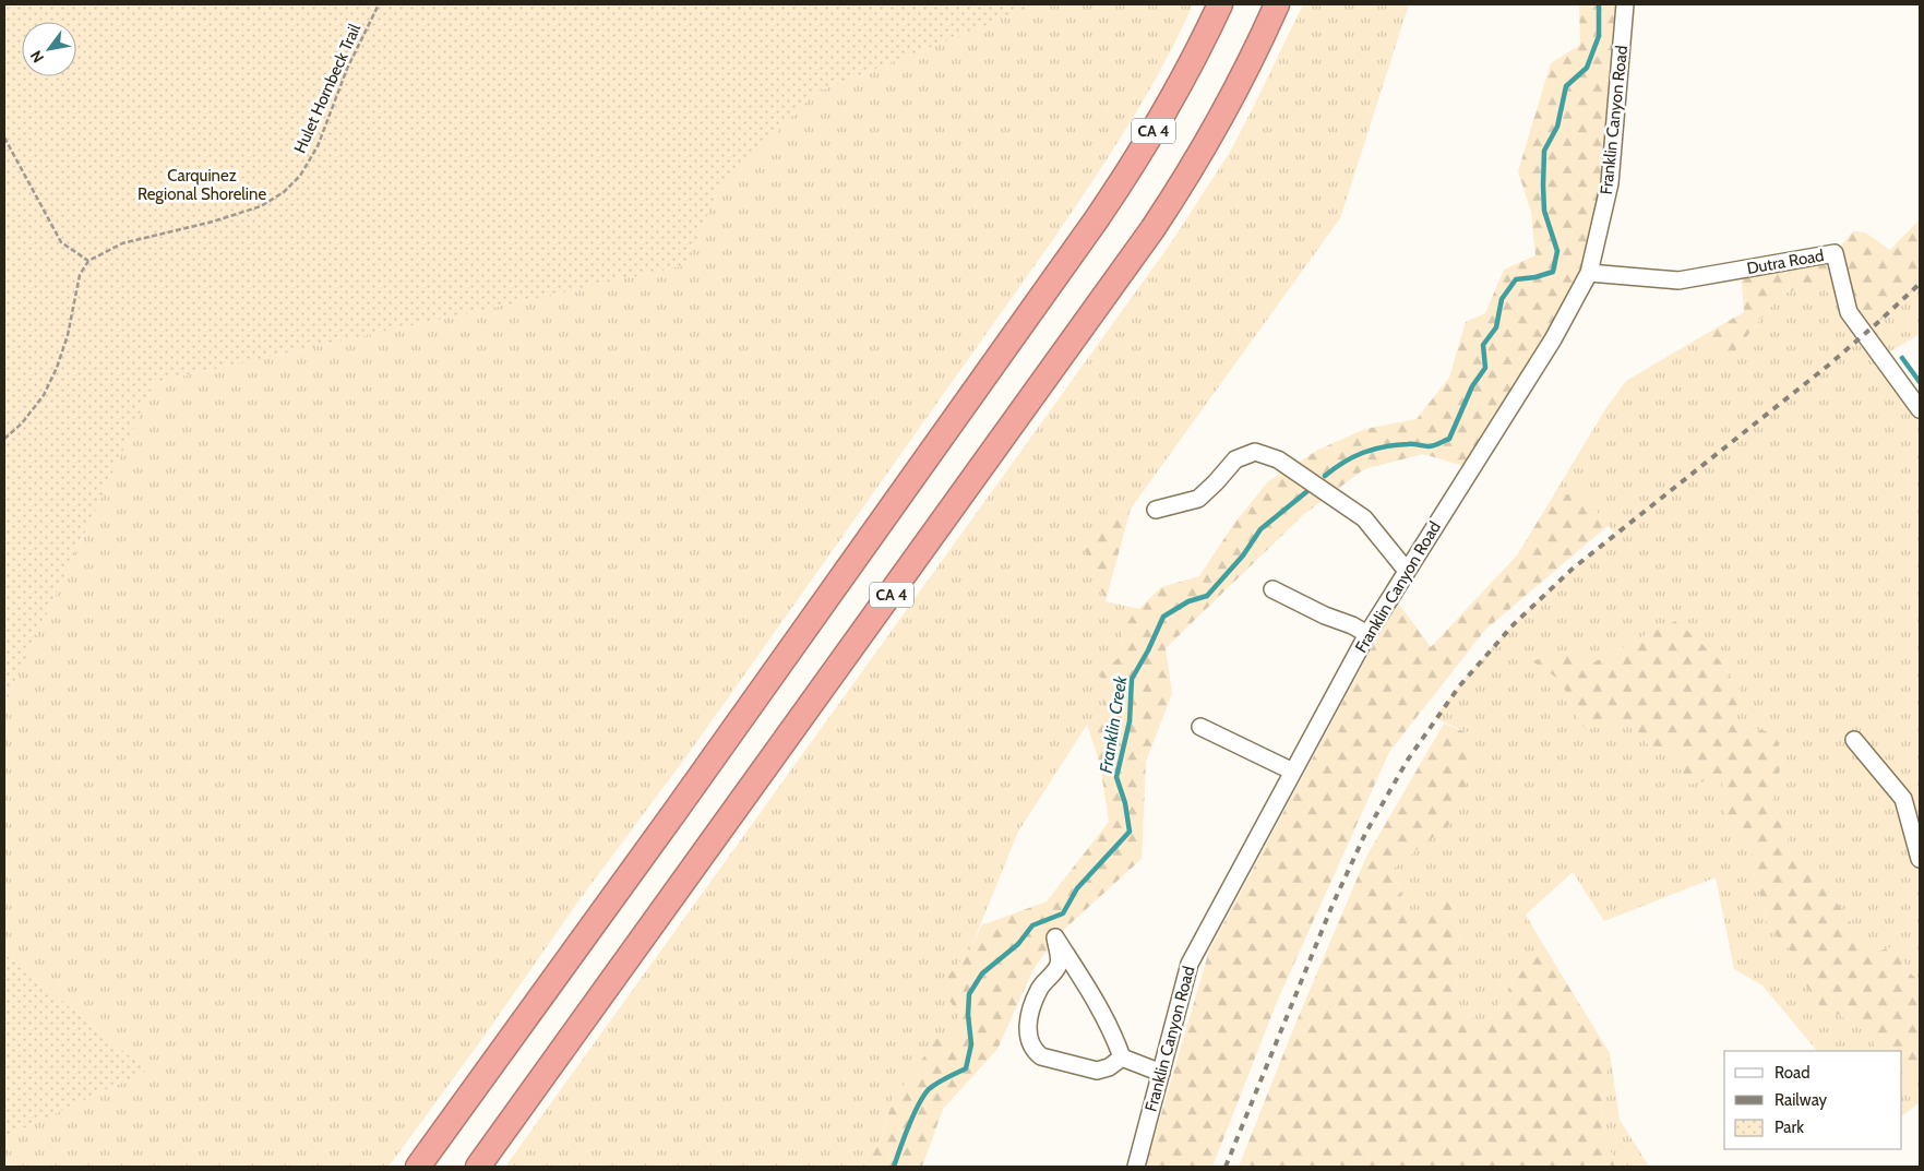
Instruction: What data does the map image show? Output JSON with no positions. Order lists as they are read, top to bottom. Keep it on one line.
{"streets":{"highway":["CA 4"],"street":["Franklin Canyon Road","Dutra Road"],"path":["Hulet Hornbeck Trail"]},"crossings":[["Franklin Canyon Road","Dutra Road"]],"water":["Franklin Creek"],"parks":["Carquinez Regional Shoreline"],"legend":["Road","Railway","Park"],"north":"bottom left"}
